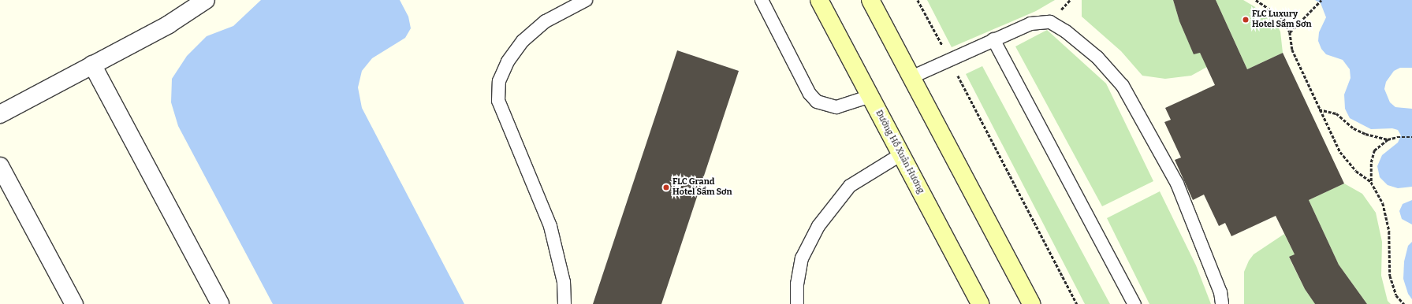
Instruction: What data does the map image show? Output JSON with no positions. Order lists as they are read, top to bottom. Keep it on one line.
{"streets":{"main road":["Đường Hồ Xuân Hương"]},"places":["FLC Luxury Hotel Sầm Sơn","FLC Grand Hotel Sầm Sơn"]}
